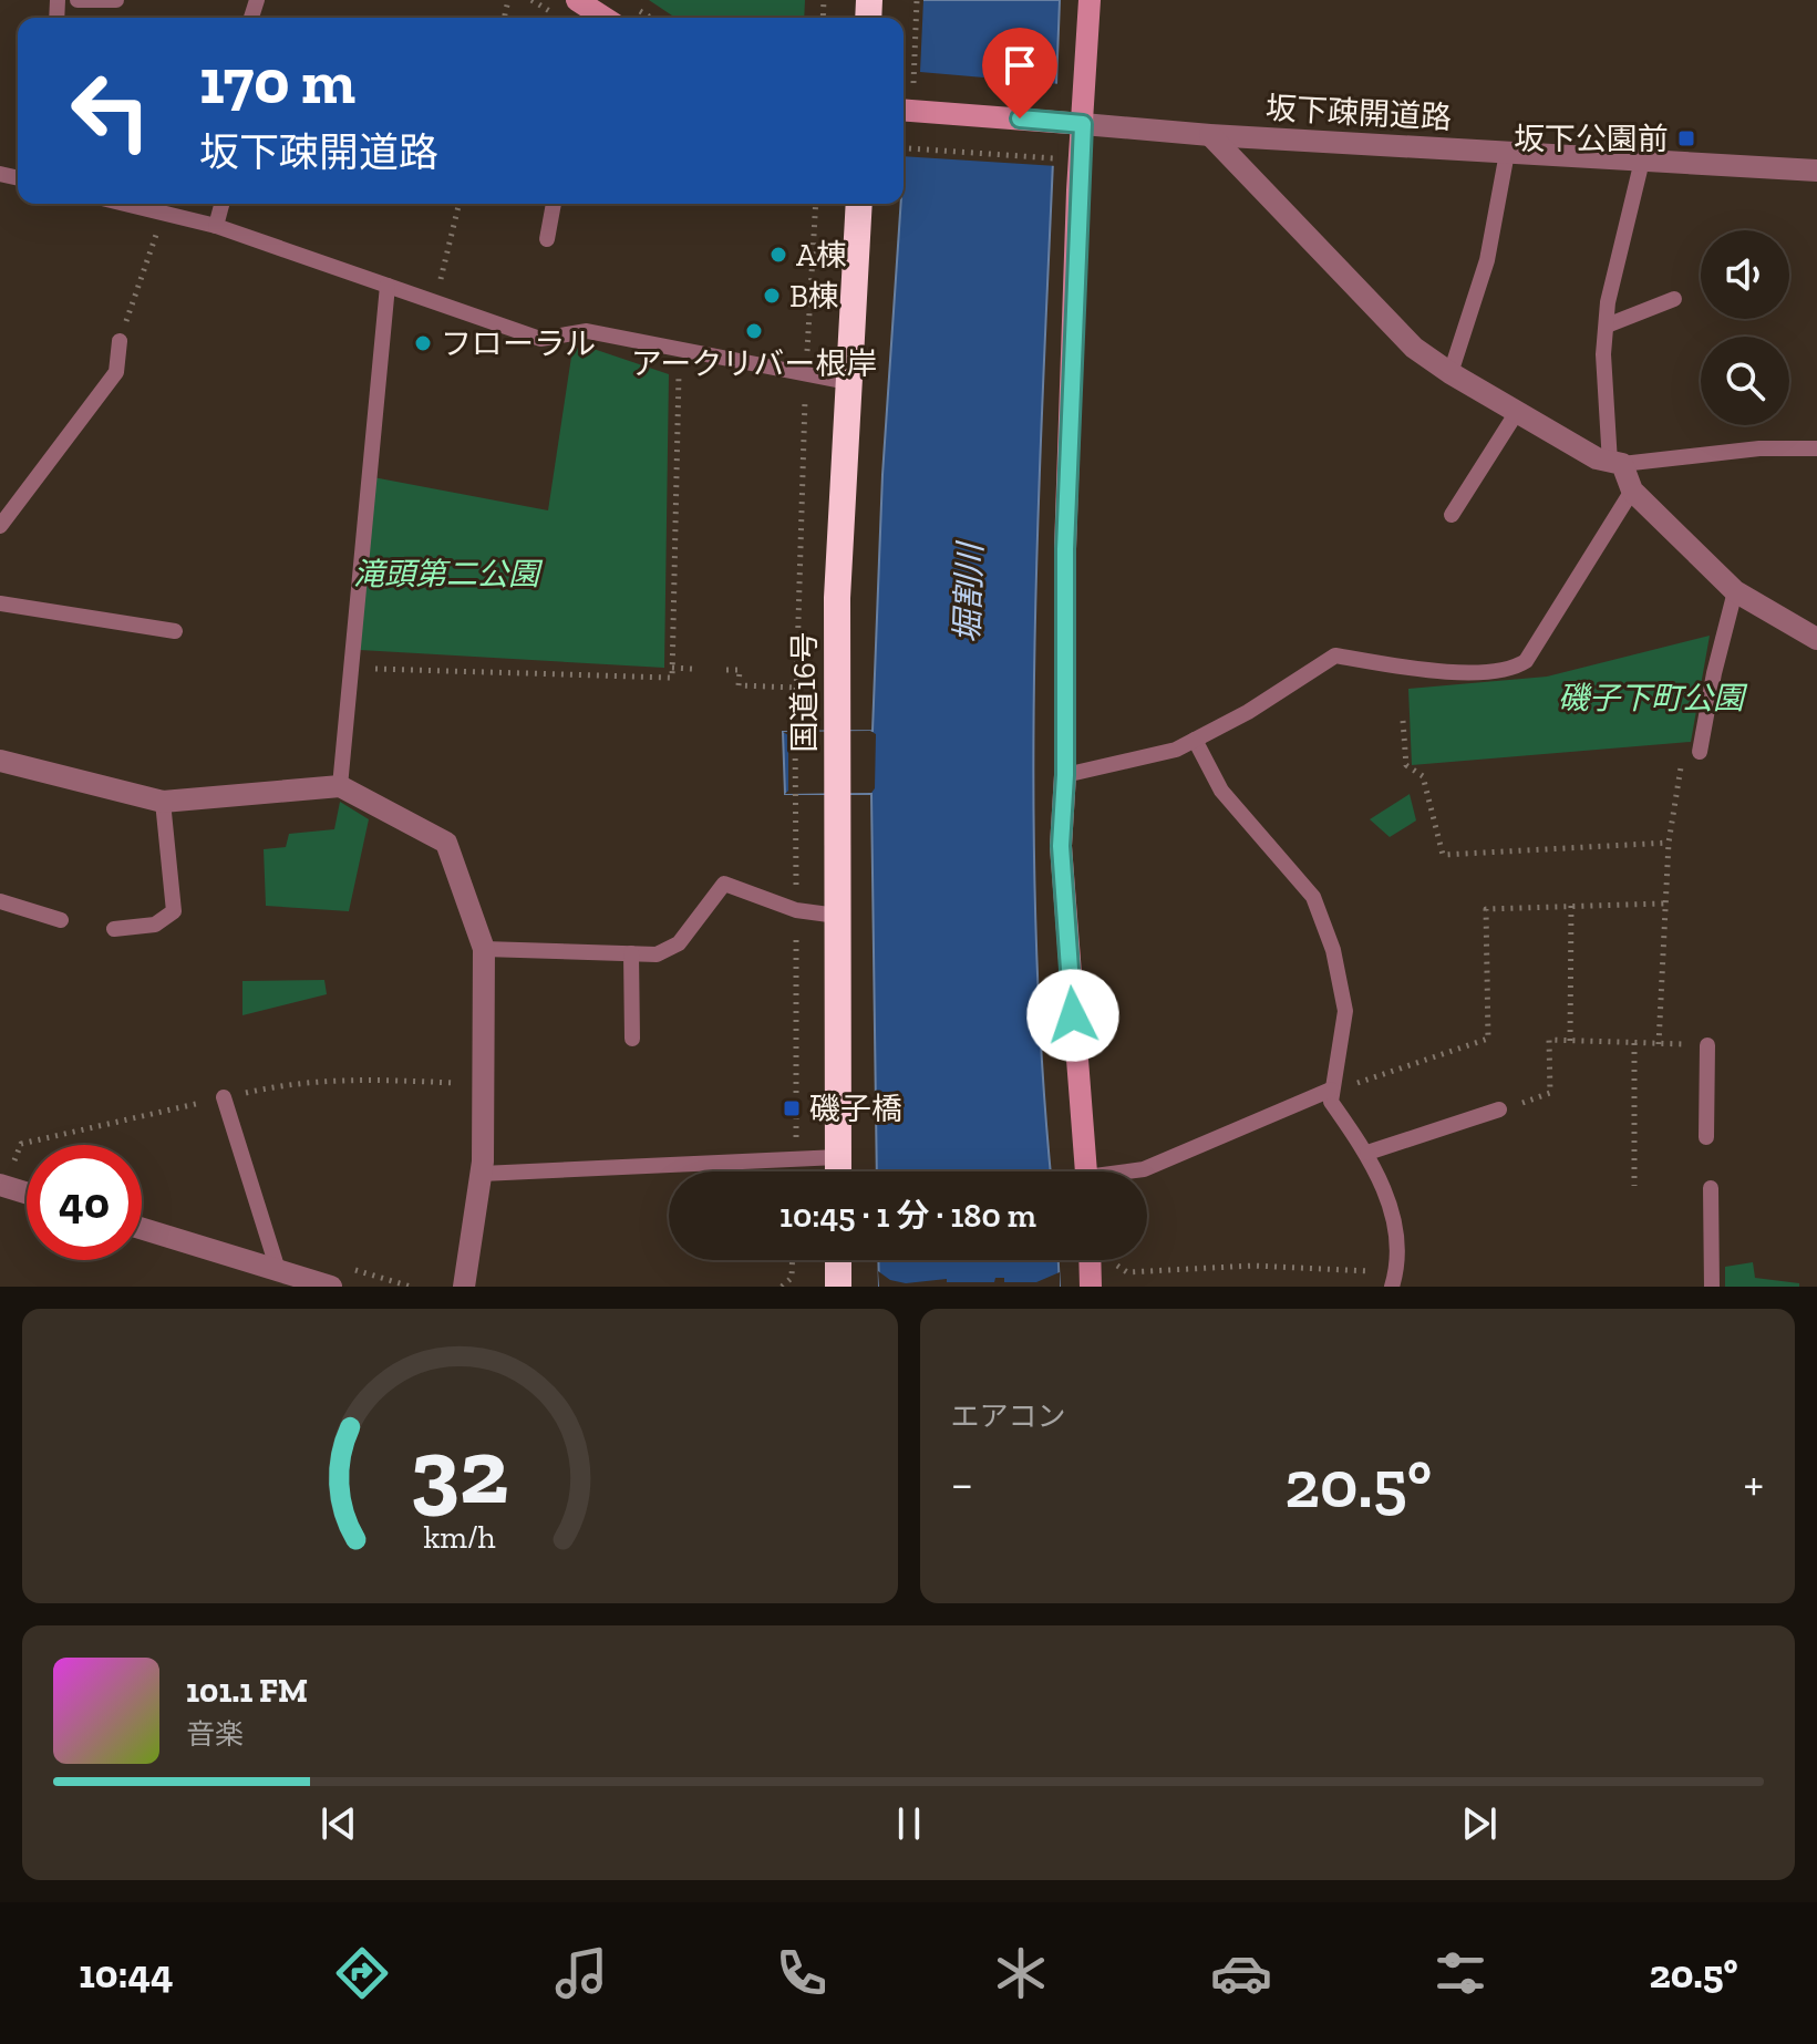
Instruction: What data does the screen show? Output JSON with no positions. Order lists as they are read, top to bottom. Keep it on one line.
{"streets":{"highway":["国道16号"],"street":["坂下疎開道路"]},"water":["堀割川"],"parks":["滝頭第二公園","磯子下町公園"],"places":{"transit":["坂下公園前","磯子橋"],"other":["A棟","B棟","アークリバー根岸","フローラル"]},"page":{"turn":["170 m","坂下疎開道路"],"limit":"40","trip":"10:45 · 1 分 · 180 m","tile":"エアコン","heat":["−","20.5°","+"],"song":["101.1 FM","音楽"],"tabs":["10:44","20.5°"],"gauge":["32","km/h"]}}
